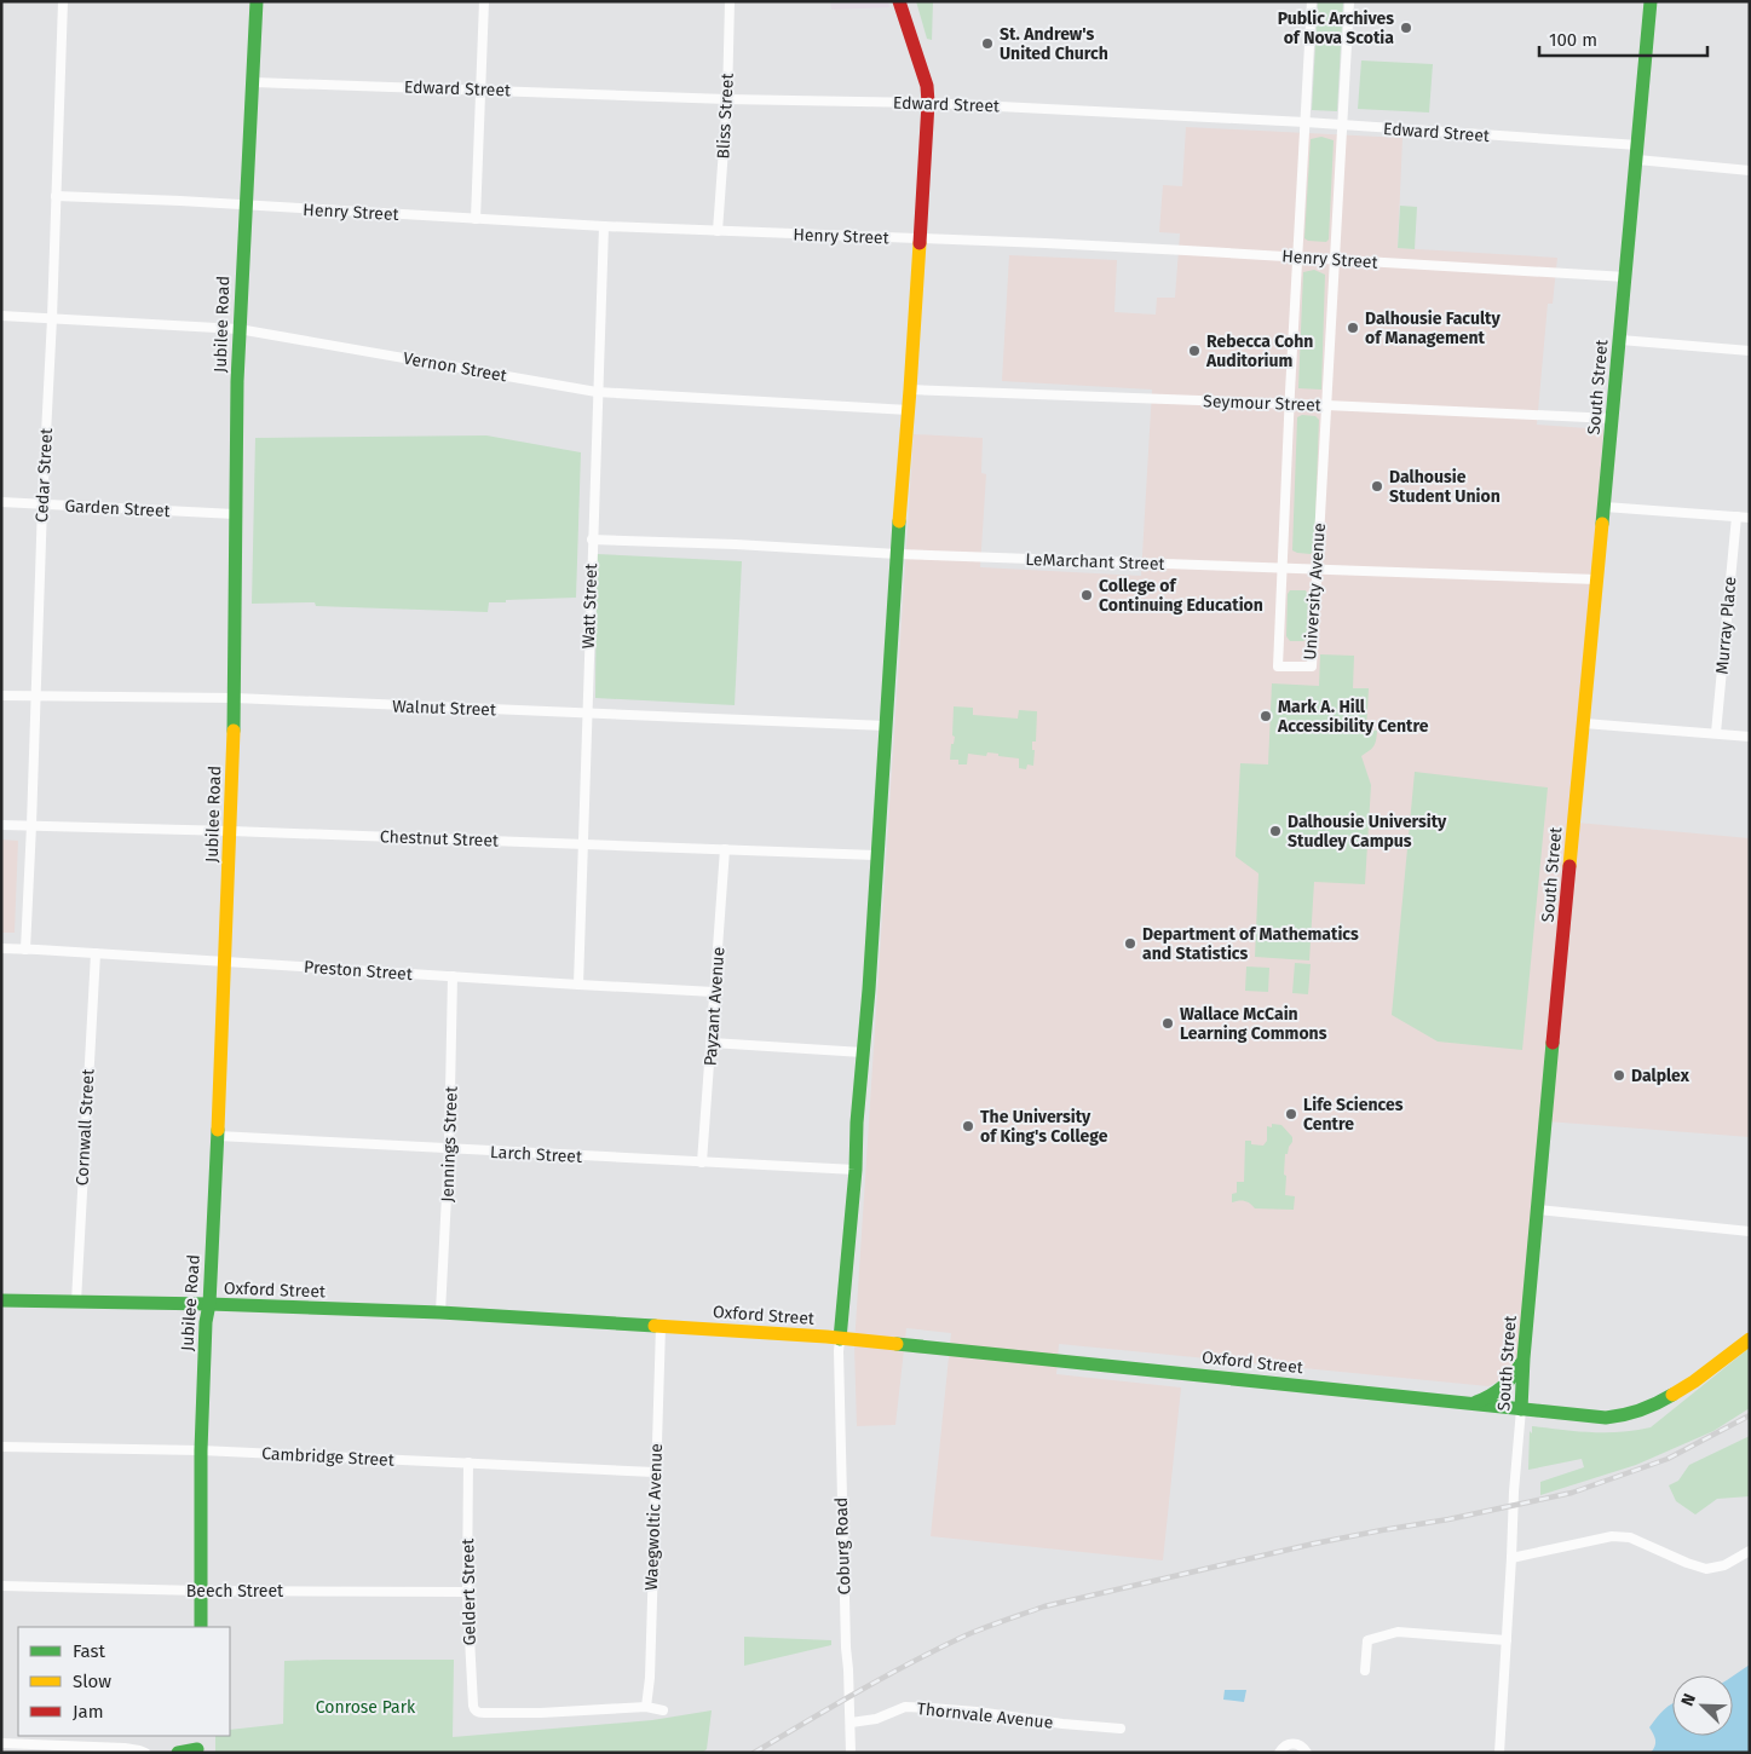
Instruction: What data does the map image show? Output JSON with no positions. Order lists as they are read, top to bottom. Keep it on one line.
{"streets":{"main road":["Jubilee Road","South Street","Oxford Street"],"street":["Edward Street","Bliss Street","Henry Street","Vernon Street","Seymour Street","Cedar Street","Garden Street","LeMarchant Street","University Avenue","Watt Street","Murray Place","Walnut Street","Chestnut Street","Preston Street","Payzant Avenue","Cornwall Street","Jennings Street","Larch Street","Cambridge Street","Waegwoltic Avenue","Coburg Road","Beech Street","Geldert Street","Thornvale Avenue"]},"crossings":[["Edward Street","Bliss Street"],["Edward Street","Jubilee Road"],["Edward Street","South Street"],["Edward Street","University Avenue"],["Bliss Street","Henry Street"],["Henry Street","Jubilee Road"],["Henry Street","South Street"],["Henry Street","Cedar Street"],["Henry Street","University Avenue"],["Henry Street","Watt Street"],["Jubilee Road","Vernon Street"],["Jubilee Road","Garden Street"],["Jubilee Road","Walnut Street"],["Jubilee Road","Chestnut Street"],["Jubilee Road","Preston Street"],["Jubilee Road","Larch Street"],["Jubilee Road","Oxford Street"],["Jubilee Road","Cambridge Street"],["Jubilee Road","Beech Street"],["Vernon Street","Cedar Street"],["Vernon Street","Watt Street"],["South Street","Seymour Street"],["South Street","LeMarchant Street"],["South Street","Oxford Street"],["Seymour Street","University Avenue"],["Cedar Street","Garden Street"],["Cedar Street","Walnut Street"],["Cedar Street","Chestnut Street"],["Cedar Street","Preston Street"],["LeMarchant Street","University Avenue"],["LeMarchant Street","Watt Street"],["Watt Street","Walnut Street"],["Watt Street","Chestnut Street"],["Watt Street","Preston Street"],["Chestnut Street","Payzant Avenue"],["Preston Street","Payzant Avenue"],["Preston Street","Cornwall Street"],["Preston Street","Jennings Street"],["Payzant Avenue","Larch Street"],["Cornwall Street","Oxford Street"],["Jennings Street","Larch Street"],["Jennings Street","Oxford Street"],["Oxford Street","Waegwoltic Avenue"],["Oxford Street","Coburg Road"],["Cambridge Street","Waegwoltic Avenue"],["Cambridge Street","Geldert Street"],["Waegwoltic Avenue","Geldert Street"],["Coburg Road","Thornvale Avenue"],["Beech Street","Geldert Street"]],"parks":["Conrose Park"],"places":["Public Archives of Nova Scotia","St. Andrew's United Church","Dalhousie Faculty of Management","Rebecca Cohn Auditorium","Dalhousie Student Union","College of Continuing Education","Mark A. Hill Accessibility Centre","Dalhousie University Studley Campus","Department of Mathematics and Statistics","Wallace McCain Learning Commons","Dalplex","Life Sciences Centre","The University of King's College"],"legend":["Fast","Slow","Jam"],"scale_bar":"100 m","north":"top left"}
